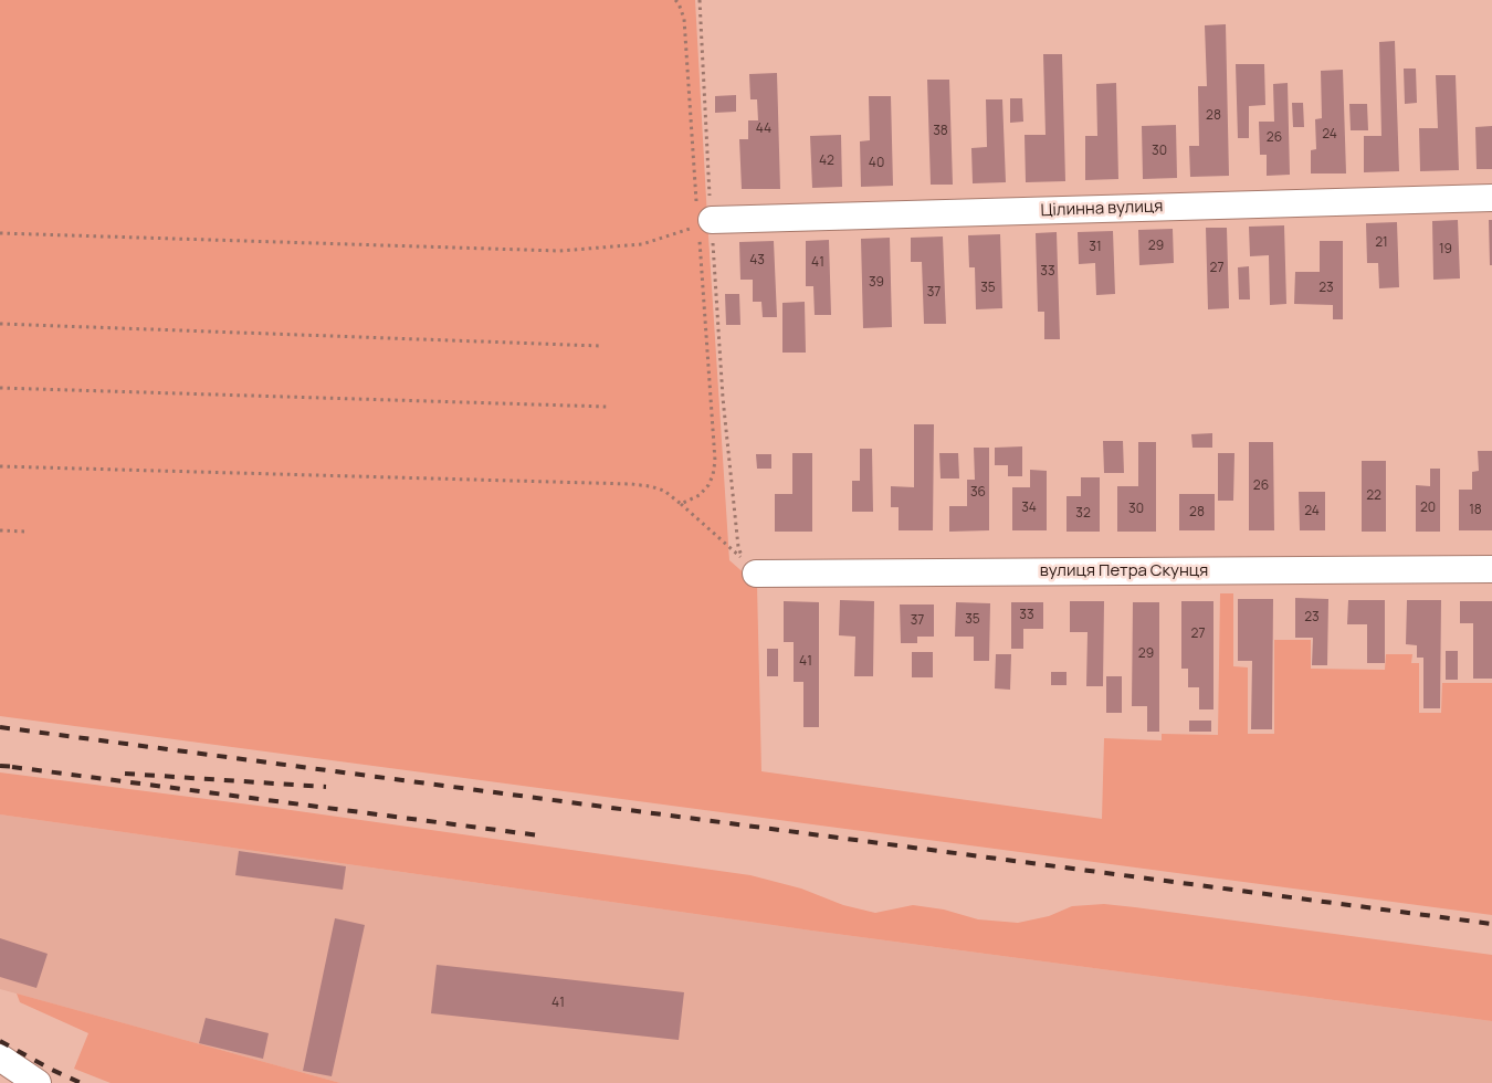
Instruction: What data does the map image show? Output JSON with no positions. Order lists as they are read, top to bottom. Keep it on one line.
{"streets":{"street":["Цілинна вулиця","вулиця Петра Скунця"]},"house_numbers":["28","44","38","24","26","30","42","40","21","29","31","19","43","41","27","33","39","35","23","37","26","36","22","34","20","30","18","24","28","32","33","23","35","37","27","29","41","41"]}
